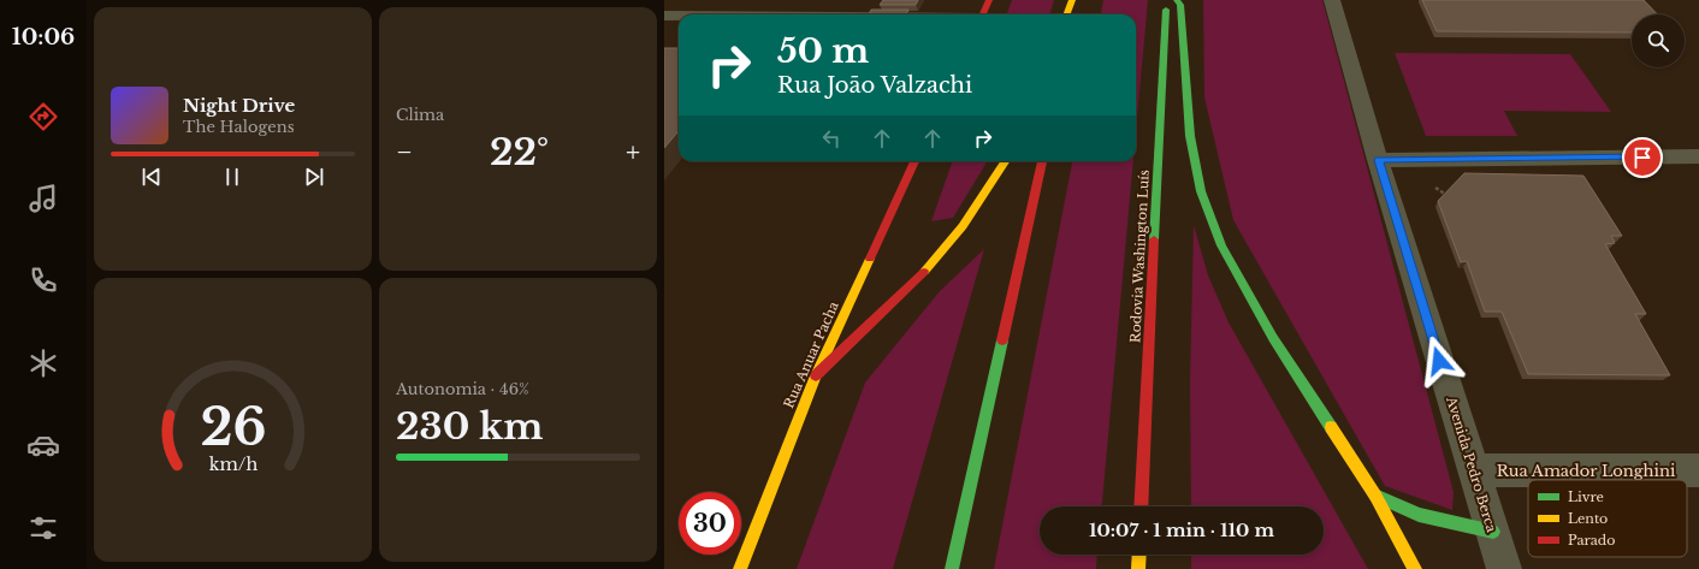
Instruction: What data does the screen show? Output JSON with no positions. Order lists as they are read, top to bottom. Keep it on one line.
{"streets":{"main road":["Rodovia Washington Luís","Rua Anuar Pacha"],"street":["Avenida Pedro Berca","Rua Amador Longhini"]},"crossings":[["Avenida Pedro Berca","Rua Amador Longhini"]],"legend":["Livre","Lento","Parado"],"page":{"tabs":"10:06","tile":["Clima",["Autonomia · 46%","230 km"]],"turn":["50 m","Rua João Valzachi"],"song":["Night Drive","The Halogens"],"heat":["−","22°","+"],"limit":"30","trip":"10:07 · 1 min · 110 m","gauge":["26","km/h"]}}
